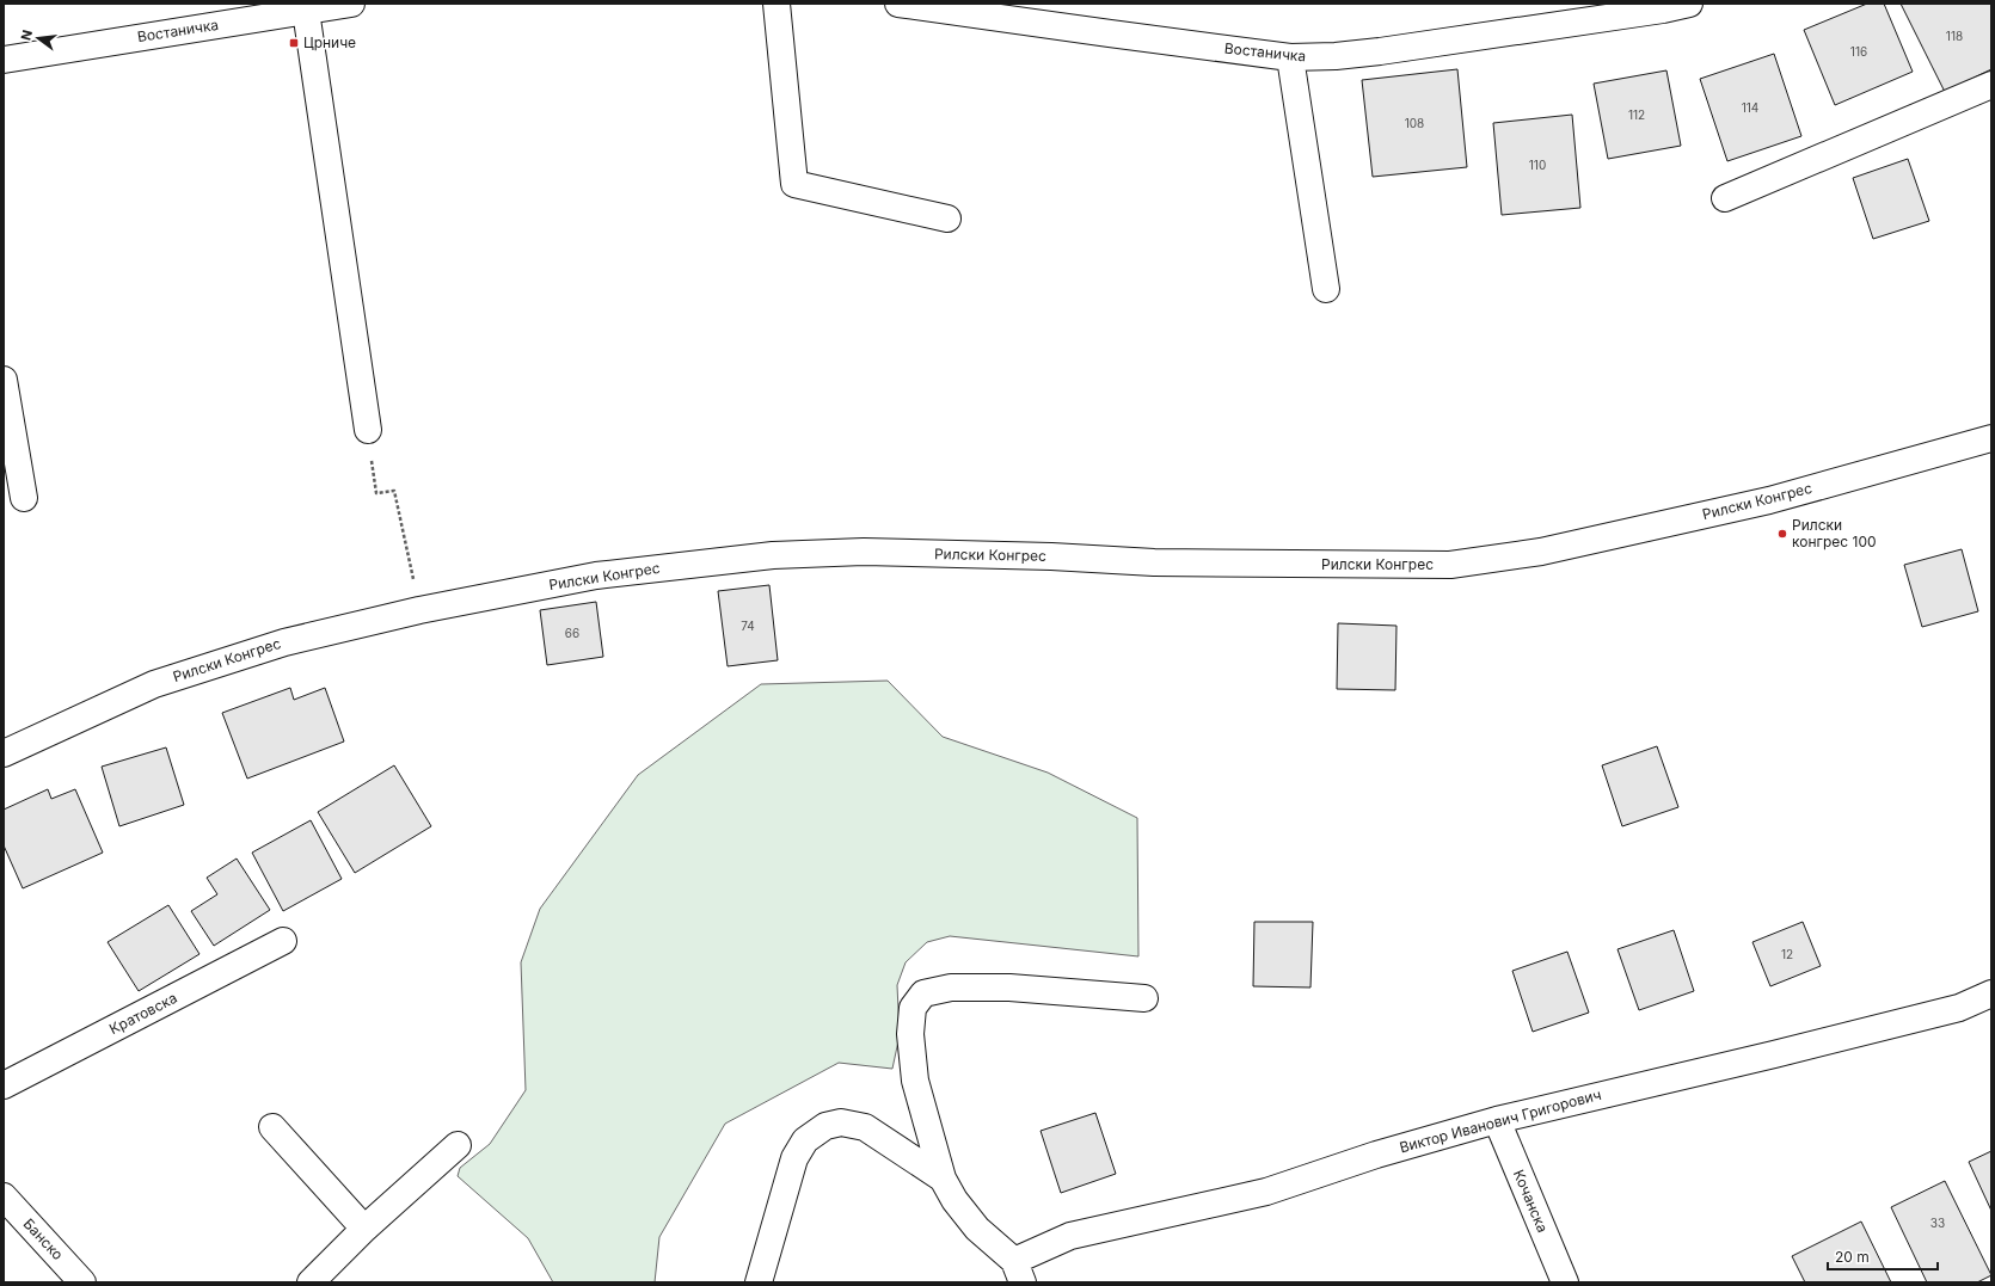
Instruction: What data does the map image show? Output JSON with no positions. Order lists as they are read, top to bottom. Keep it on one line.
{"streets":{"street":["Востаничка","Рилски Конгрес","Кратовска","Виктор Иванович Григорович","Кочанска","Банско"]},"crossings":[["Виктор Иванович Григорович","Кочанска"]],"places":{"transit":["Црниче"],"other":["Рилски конгрес 100"]},"house_numbers":["118","116","114","112","108","110","74","66","12","33"],"scale_bar":"20 m","north":"left"}
